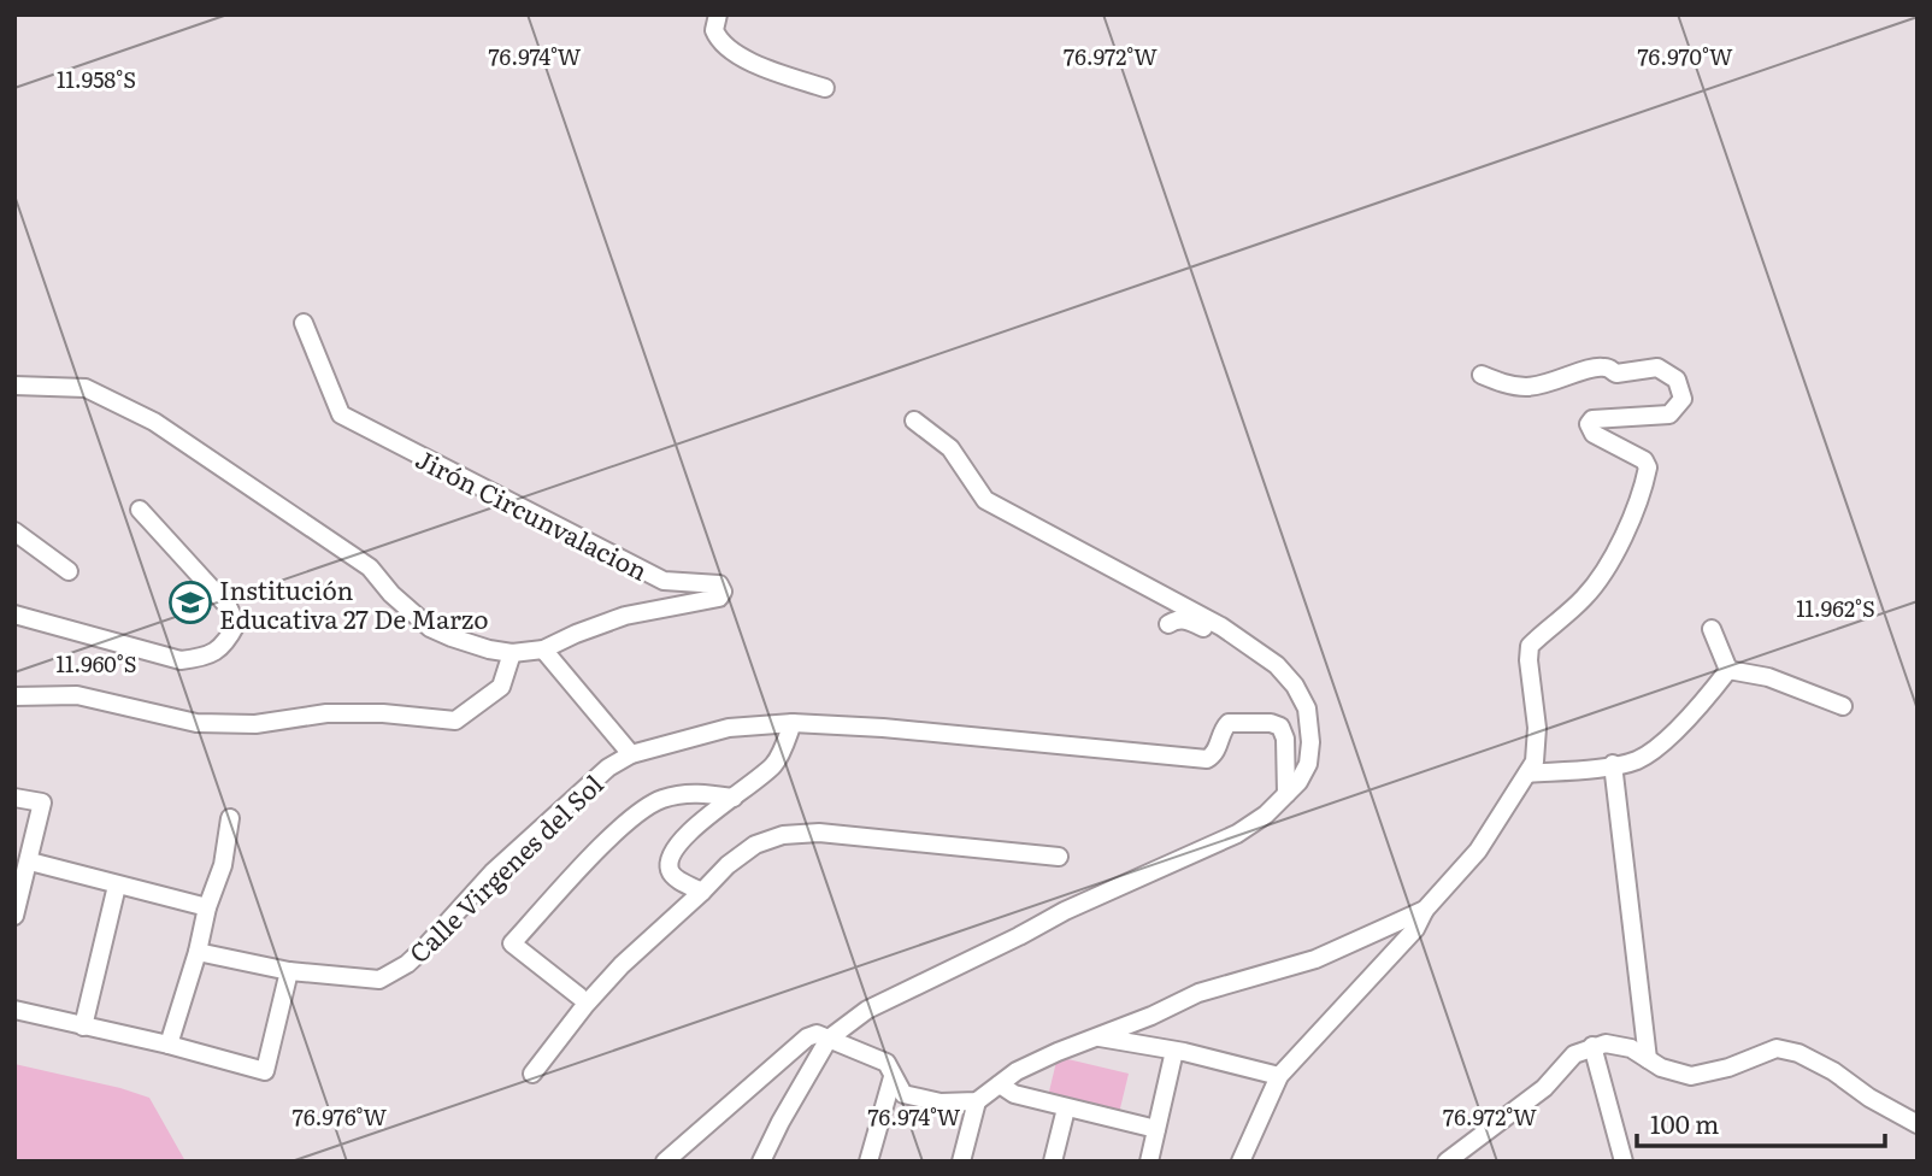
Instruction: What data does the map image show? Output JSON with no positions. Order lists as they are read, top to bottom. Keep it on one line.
{"streets":{"street":["Jirón Circunvalacion","Calle Virgenes del Sol"]},"places":{"school or university":["Institución Educativa 27 De Marzo"]},"scale_bar":"100 m","coordinates":["76.970°W","76.974°W","76.972°W","11.958°S","11.962°S","11.960°S","76.976°W"]}
